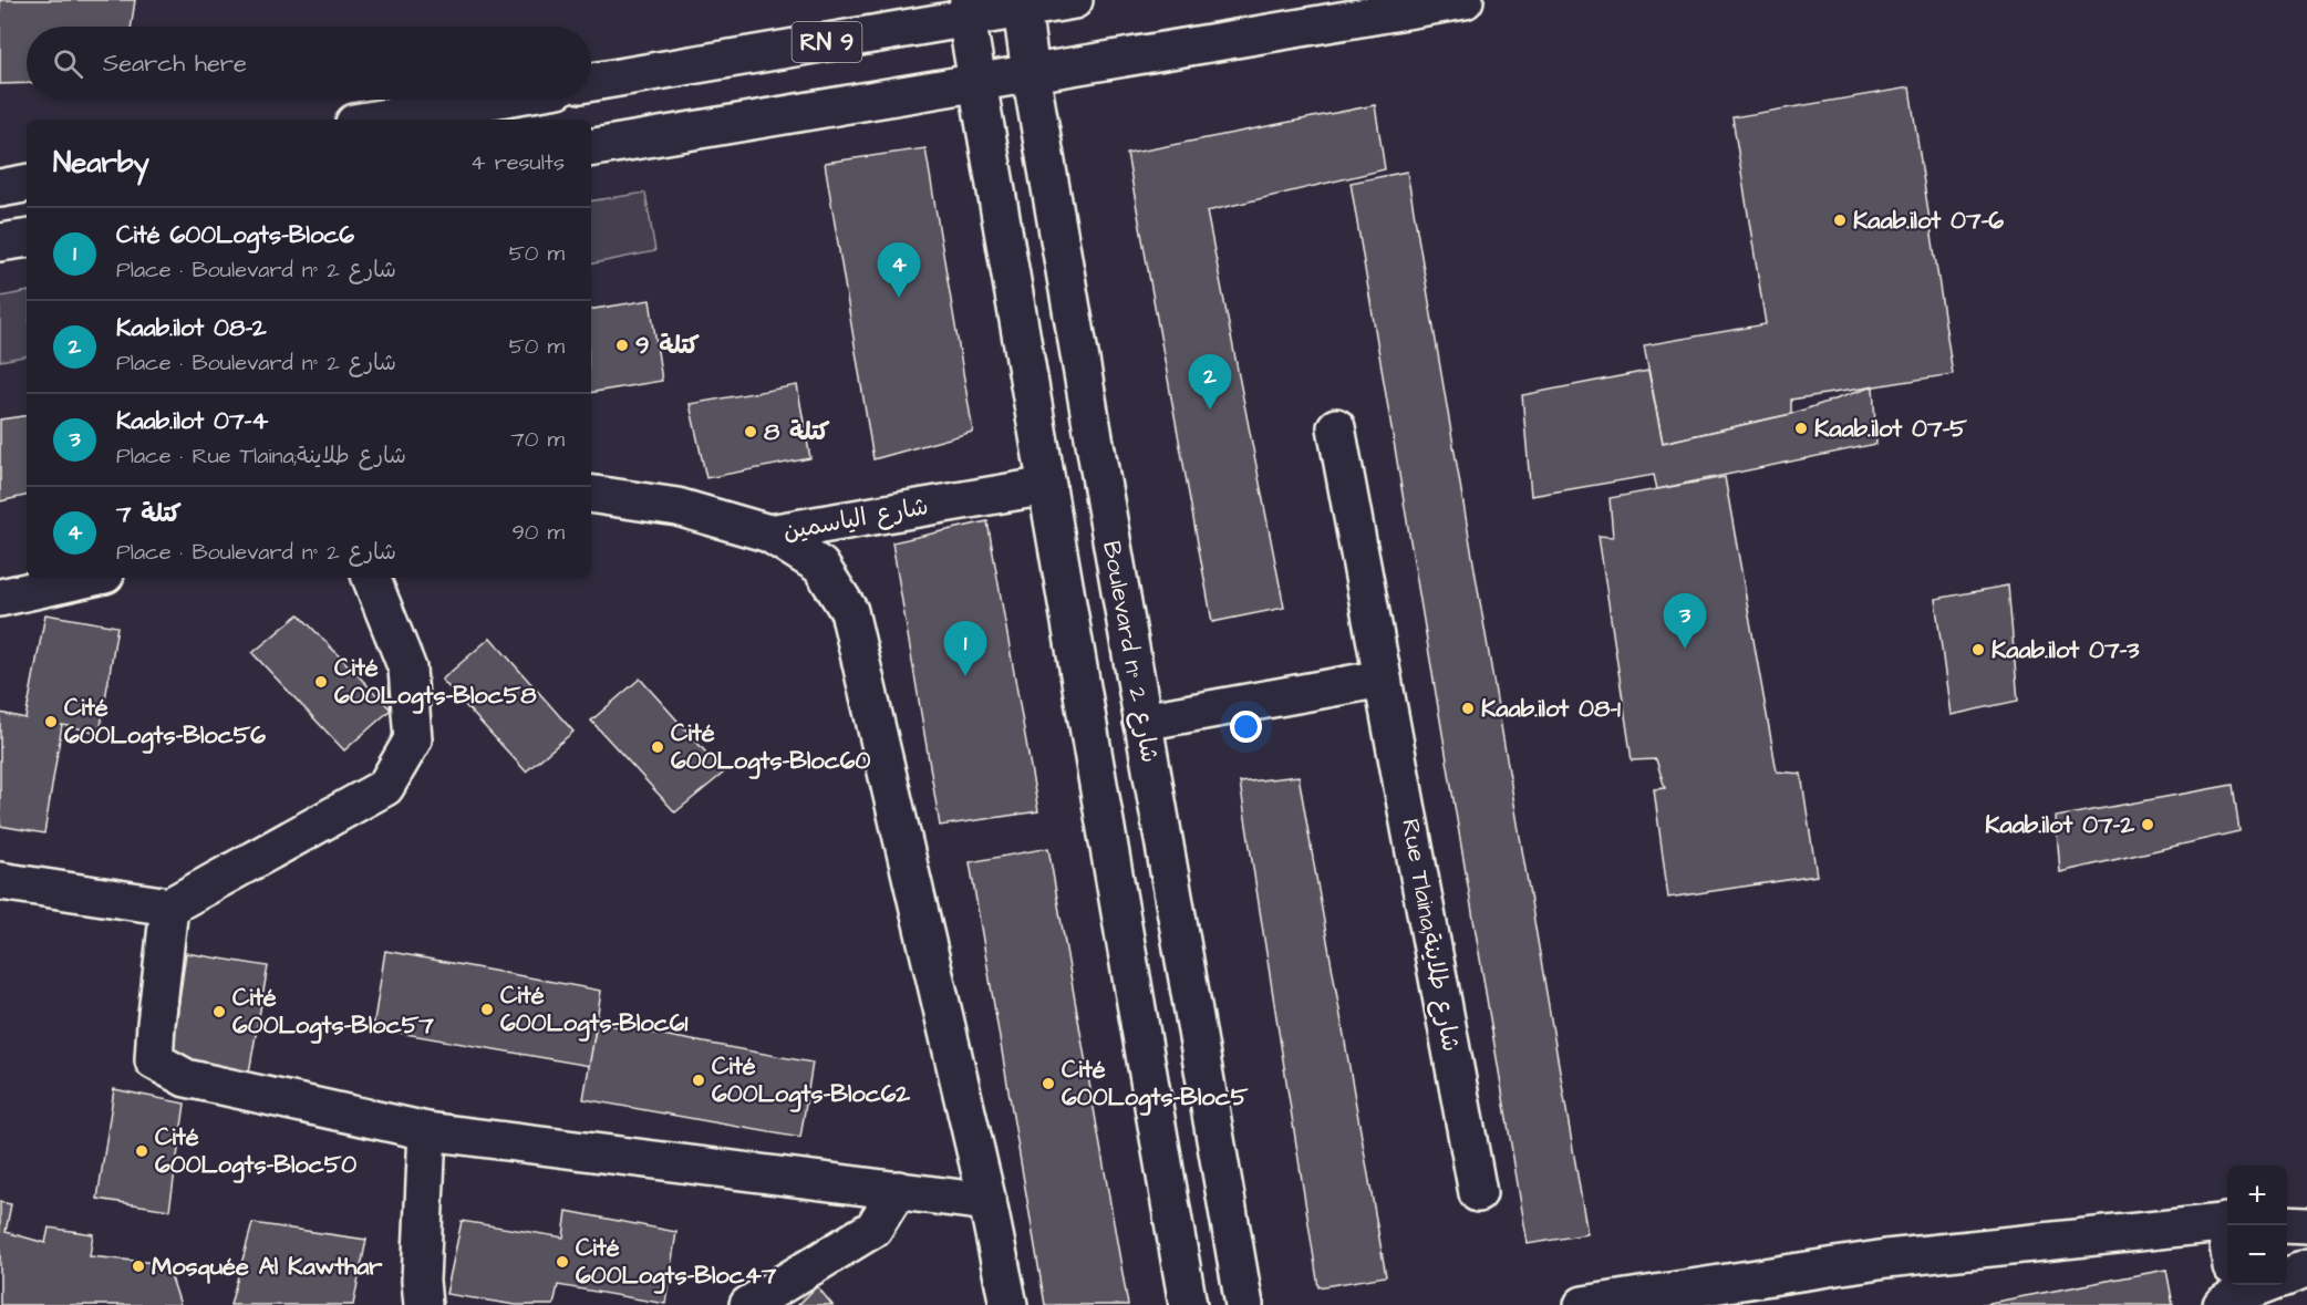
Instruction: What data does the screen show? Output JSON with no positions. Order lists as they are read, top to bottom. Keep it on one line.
{"streets":{"street":["RN 9","شارع الياسمين","Boulevard n° شارع 2","Rue Tlaina;شارع طلاينة"]},"crossings":[["RN 9","Boulevard n° شارع 2"]],"places":["Kaab.ilot 07-6","كتلة 9","Kaab.ilot 07-5","كتلة 8","Kaab.ilot 07-3","Cité 600Logts-Bloc58","Kaab.ilot 08-1","Cité 600Logts-Bloc56","Cité 600Logts-Bloc60","Kaab.ilot 07-2","Cité 600Logts-Bloc61","Cité 600Logts-Bloc57","Cité 600Logts-Bloc62","Cité 600Logts-Bloc5","Cité 600Logts-Bloc50","Cité 600Logts-Bloc47","Mosquée Al Kawthar"],"page":{"search":"Search here","heading":["Nearby","4 results"],"list":[{"mark":"1","name":"Cité 600Logts-Bloc6","note":"Place · Boulevard n° شارع 2","value":"50 m"},{"mark":"2","name":"Kaab.ilot 08-2","note":"Place · Boulevard n° شارع 2","value":"50 m"},{"mark":"3","name":"Kaab.ilot 07-4","note":"Place · Rue Tlaina;شارع طلاينة","value":"70 m"},{"mark":"4","name":"كتلة 7","note":"Place · Boulevard n° شارع 2","value":"90 m"}],"pins":["4","2","3","1"],"map_buttons":["+","−"]}}
